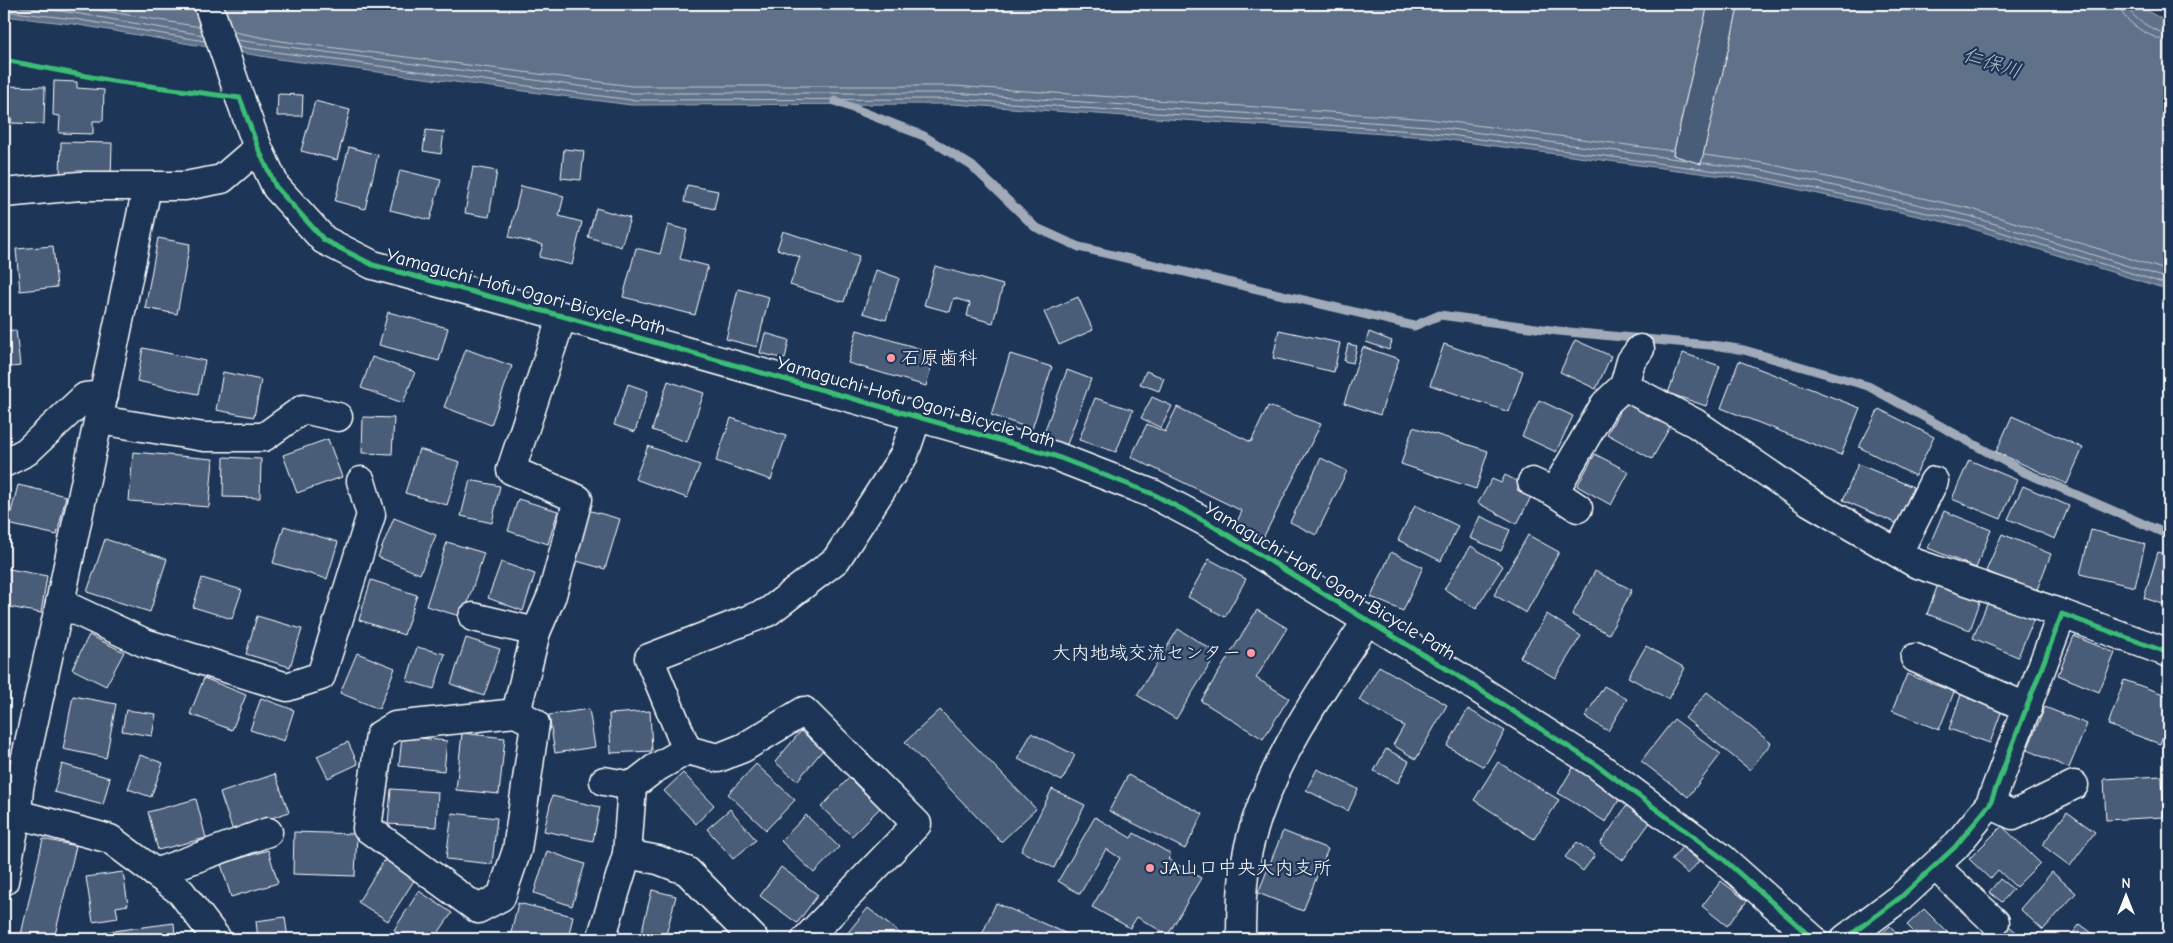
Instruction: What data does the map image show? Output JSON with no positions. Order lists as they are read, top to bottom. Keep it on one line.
{"streets":{"street":["Yamaguchi Hofu Ogori Bicycle Path"]},"water":["仁保川"],"places":["石原歯科","大内地域交流センター","JA山口中央大内支所"],"north":"top"}
